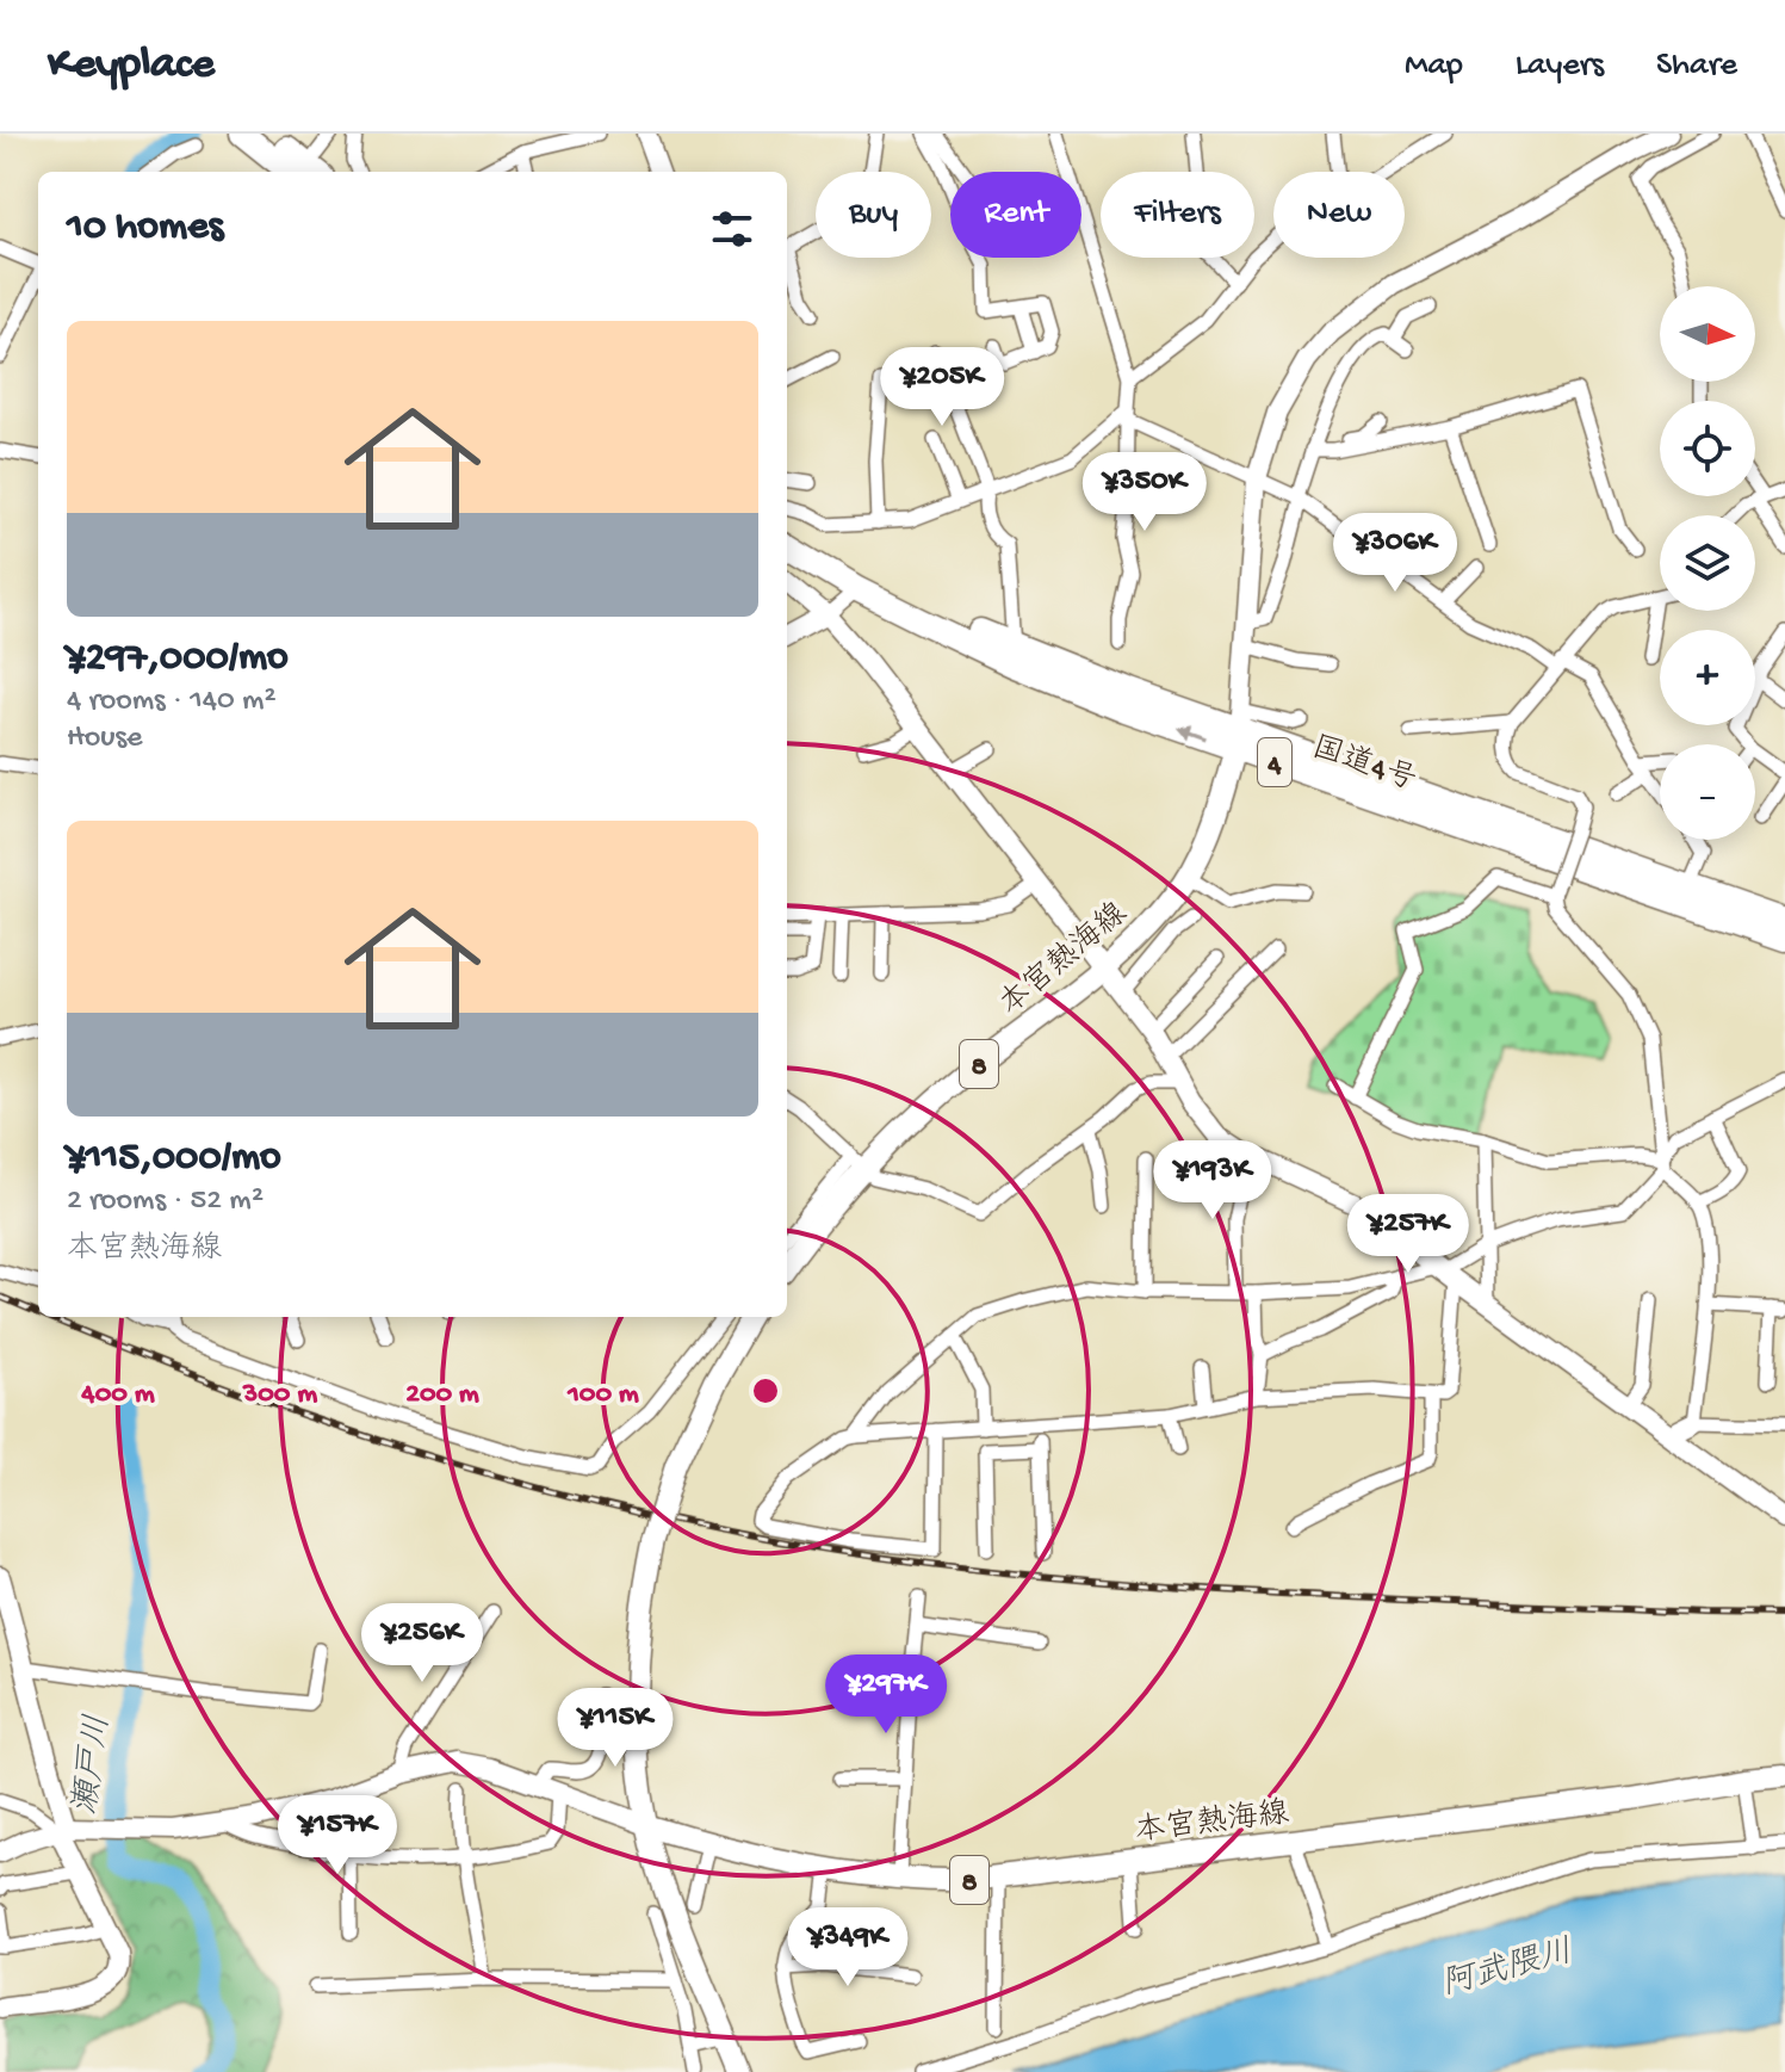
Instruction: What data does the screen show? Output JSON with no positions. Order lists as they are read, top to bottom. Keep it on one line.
{"streets":{"highway":["国道4号","4"],"main road":["本宮熱海線","8"]},"crossings":[["国道4号","本宮熱海線"]],"water":["瀬戸川","阿武隈川"],"north":"right","page":{"header":"Keyplace","nav":["Map","Layers","Share"],"chip":["Buy","Rent","Filters","New"],"heading":"10 homes","map_buttons":["+","−"],"list":[{"name":"¥297,000/mo","note":"4 rooms · 140 m² · House"},{"name":"¥115,000/mo","note":"2 rooms · 52 m² · 本宮熱海線"}],"price":["¥205K","¥350K","¥306K","¥193K","¥257K","¥256K","¥297K","¥115K","¥157K","¥349K"]},"rings":["400 m","300 m","200 m","100 m"]}
